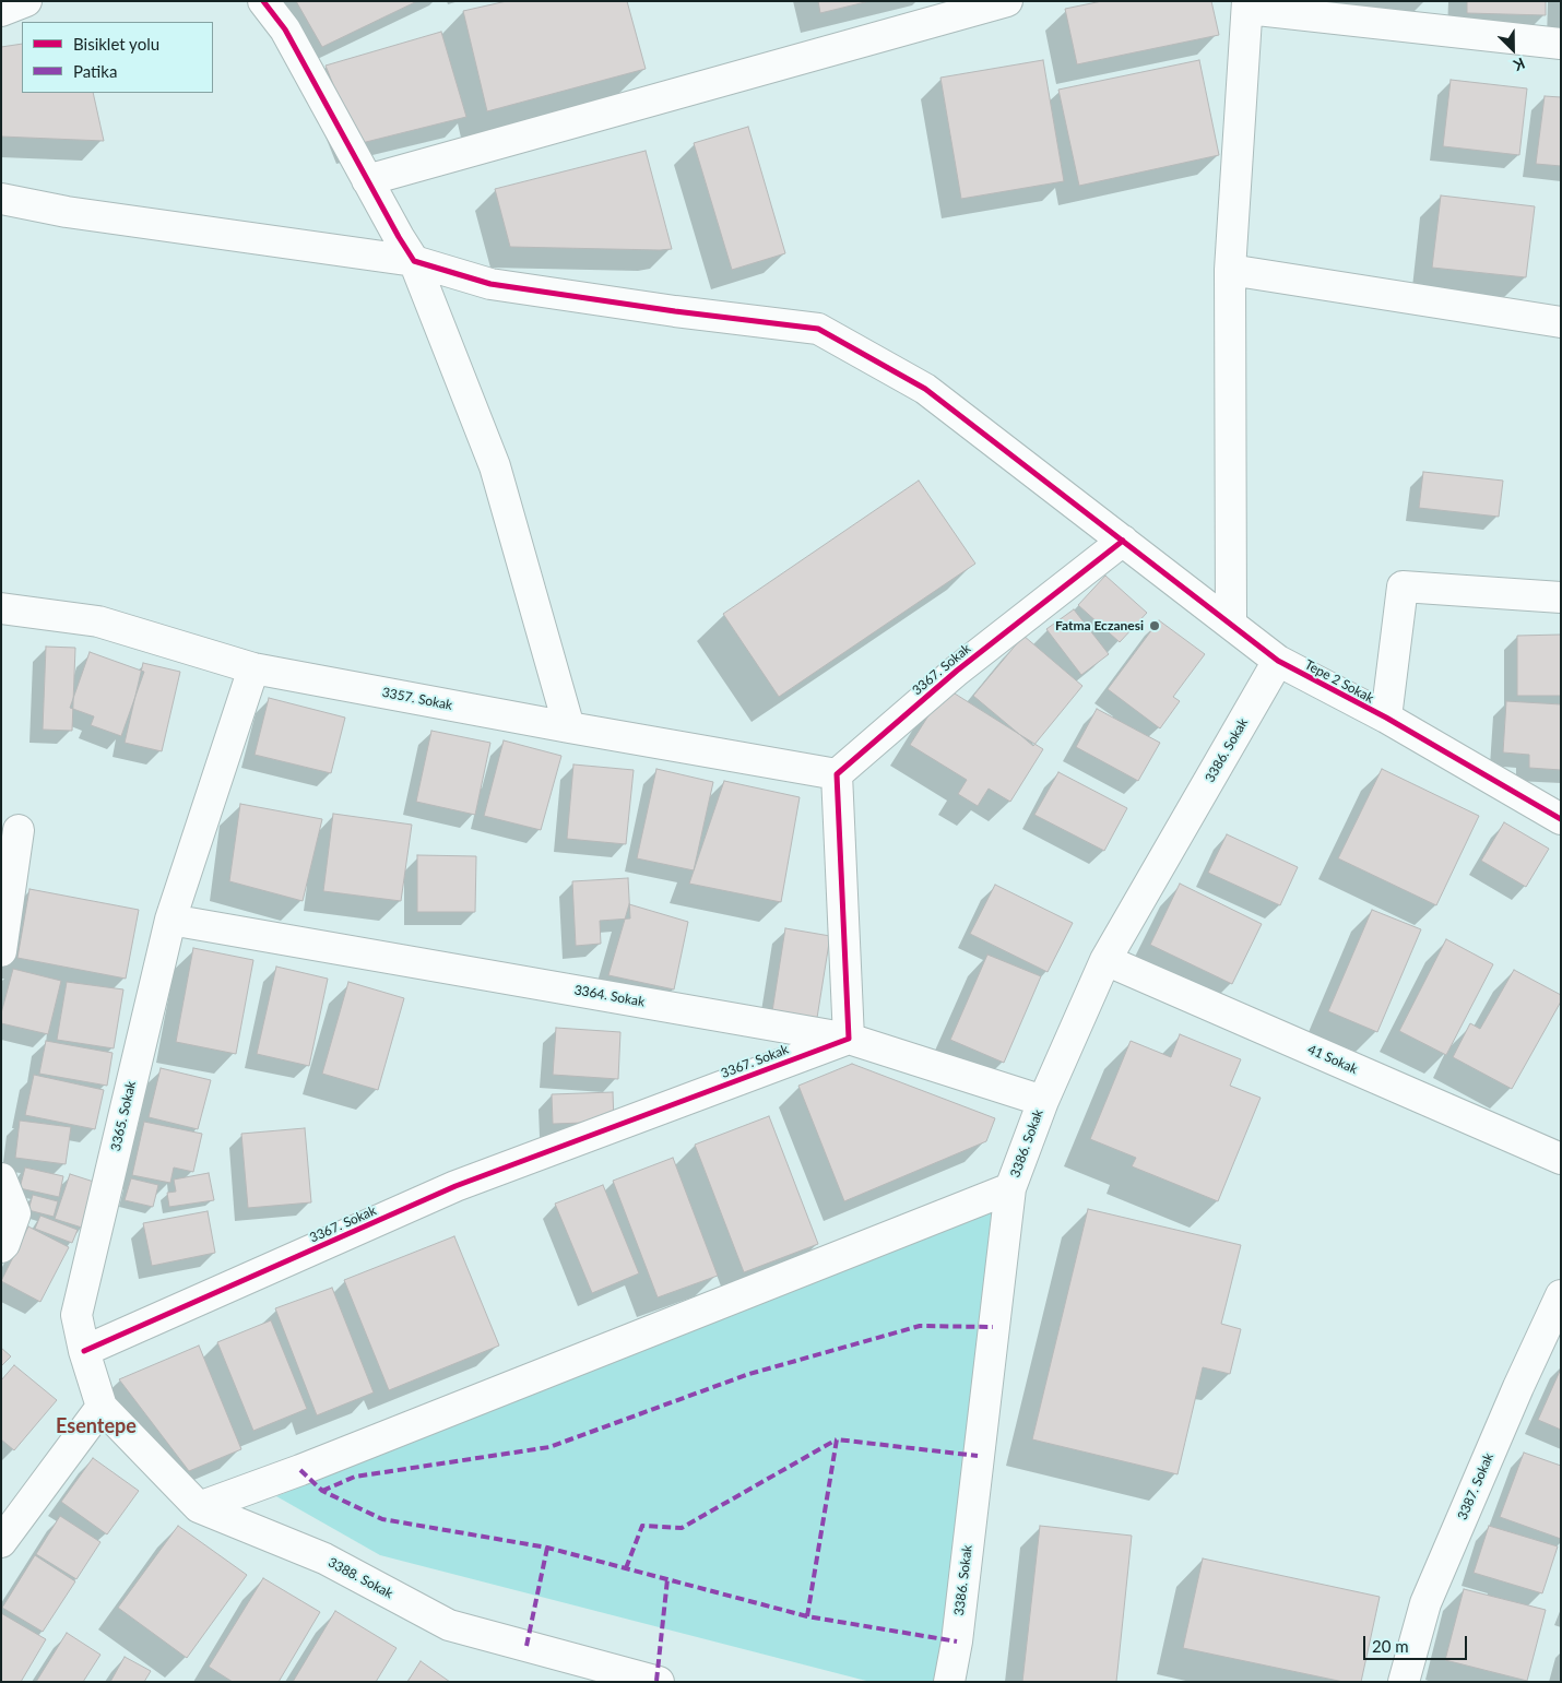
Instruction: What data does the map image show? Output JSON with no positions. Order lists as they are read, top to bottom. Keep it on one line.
{"streets":{"street":["3367. Sokak","Tepe 2 Sokak","3357. Sokak","3386. Sokak","3364. Sokak","41 Sokak","3365. Sokak","3387. Sokak","3388. Sokak"]},"crossings":[["3367. Sokak","Tepe 2 Sokak"],["3367. Sokak","3357. Sokak"],["3367. Sokak","3364. Sokak"],["3367. Sokak","3365. Sokak"],["Tepe 2 Sokak","3386. Sokak"],["3357. Sokak","3365. Sokak"],["3386. Sokak","3364. Sokak"],["3386. Sokak","41 Sokak"],["3364. Sokak","3365. Sokak"],["3365. Sokak","3388. Sokak"]],"districts":["Esentepe"],"places":["Fatma Eczanesi"],"legend":["Bisiklet yolu","Patika"],"scale_bar":"20 m","north":"bottom right"}
